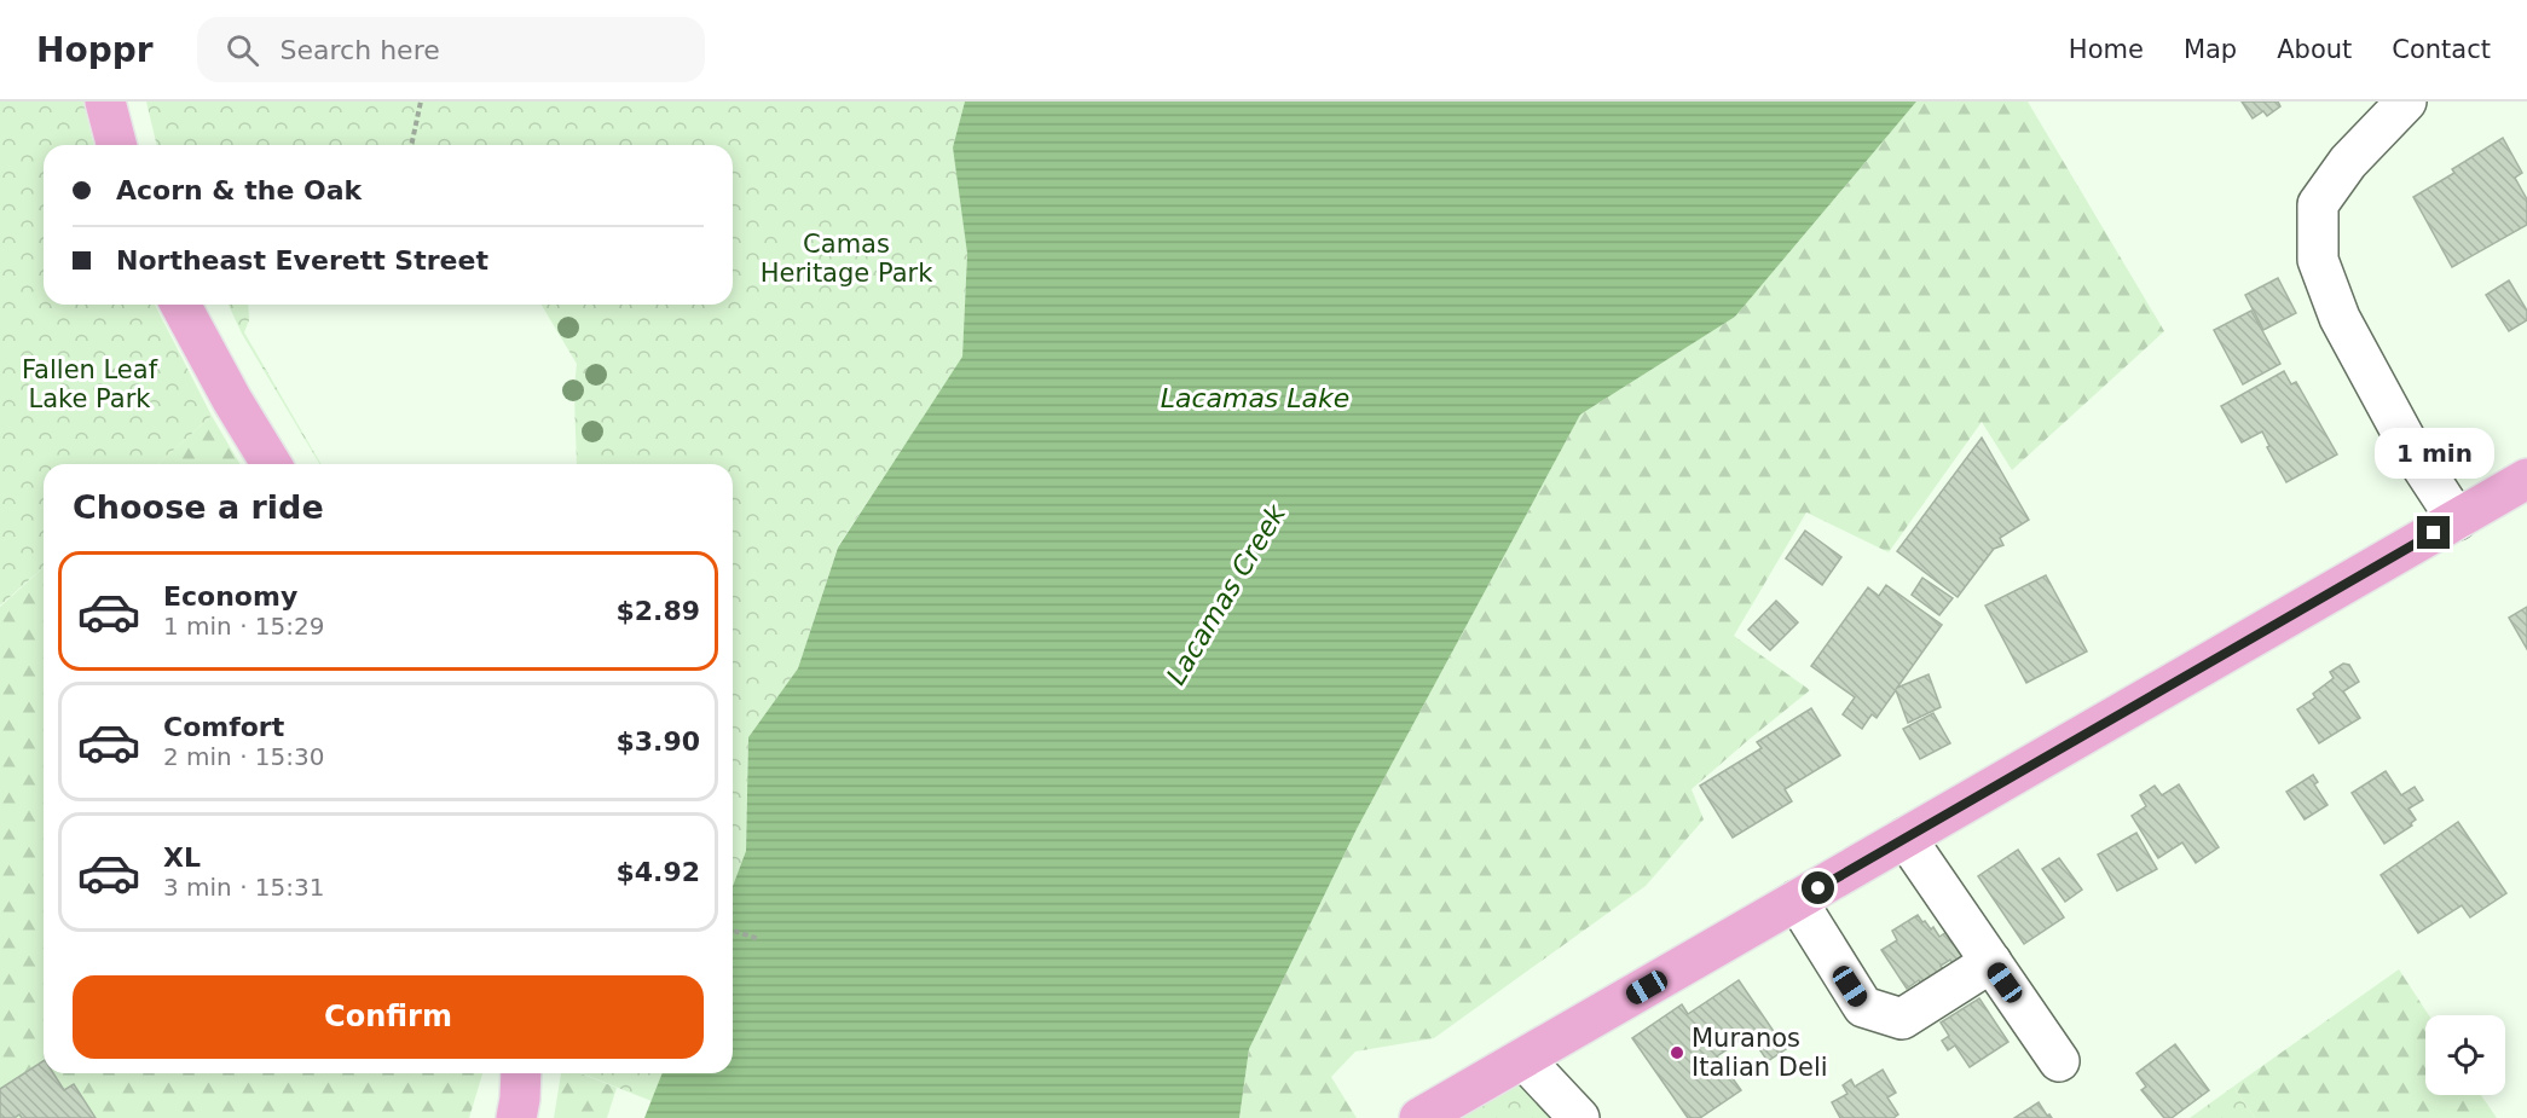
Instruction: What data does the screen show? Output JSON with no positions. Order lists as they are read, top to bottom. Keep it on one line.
{"water":["Lacamas Lake","Lacamas Creek"],"parks":["Camas Heritage Park","Fallen Leaf Lake Park"],"places":["Muranos Italian Deli"],"page":{"header":"Hoppr","search":"Search here","nav":["Home","Map","About","Contact"],"banner":["Acorn & the Oak","Northeast Everett Street"],"bubble":"1 min","heading":"Choose a ride","list":[{"name":"Economy","note":"1 min · 15:29","value":"$2.89"},{"name":"Comfort","note":"2 min · 15:30","value":"$3.90"},{"name":"XL","note":"3 min · 15:31","value":"$4.92"}],"buttons":"Confirm"}}
